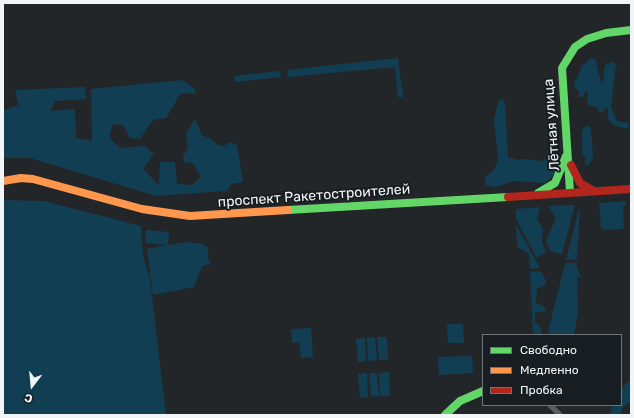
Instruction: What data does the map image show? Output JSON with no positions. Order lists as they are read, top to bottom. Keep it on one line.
{"streets":{"main road":["Лётная улица","проспект Ракетостроителей"]},"crossings":[["Лётная улица","проспект Ракетостроителей"]],"legend":["Свободно","Медленно","Пробка"],"north":"bottom"}
